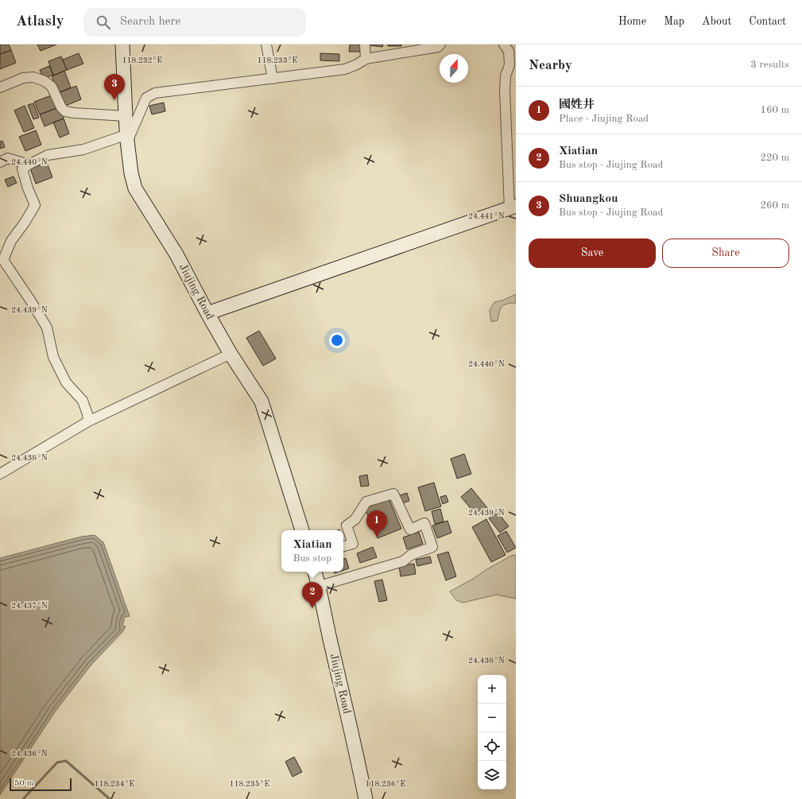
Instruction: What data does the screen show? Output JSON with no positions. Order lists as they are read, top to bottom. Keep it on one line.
{"streets":{"main road":["Jiujing Road"]},"scale_bar":"50 m","north":"top","page":{"header":"Atlasly","search":"Search here","nav":["Home","Map","About","Contact"],"heading":["Nearby","3 results"],"pins":["3","1","2"],"list":[{"mark":"1","name":"國姓井","note":"Place · Jiujing Road","value":"160 m"},{"mark":"2","name":"Xiatian","note":"Bus stop · Jiujing Road","value":"220 m"},{"mark":"3","name":"Shuangkou","note":"Bus stop · Jiujing Road","value":"260 m"}],"buttons":["Save","Share"],"popup":["Xiatian","Bus stop"],"map_buttons":["+","−"],"scale":"50 m"},"coordinates":["118.232°E","118.233°E","24.440°N","24.441°N","24.439°N","24.438°N","24.437°N","24.436°N","118.234°E","118.235°E","118.236°E"]}
